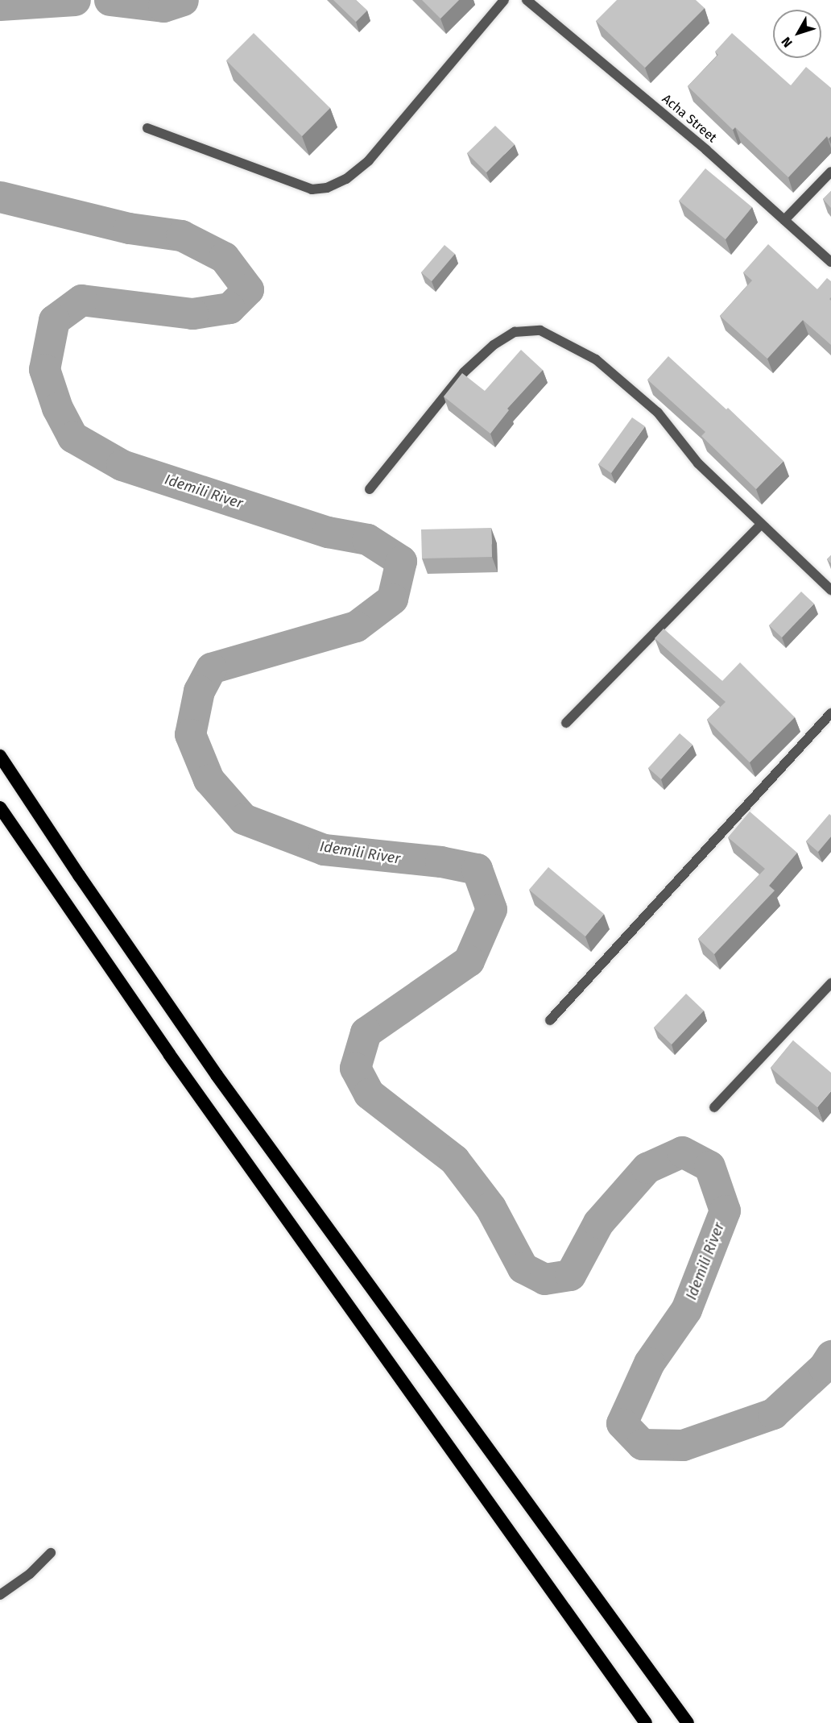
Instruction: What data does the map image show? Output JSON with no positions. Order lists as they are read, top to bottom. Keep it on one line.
{"streets":{"street":["Acha Street"]},"water":["Idemili River"],"north":"bottom left"}
